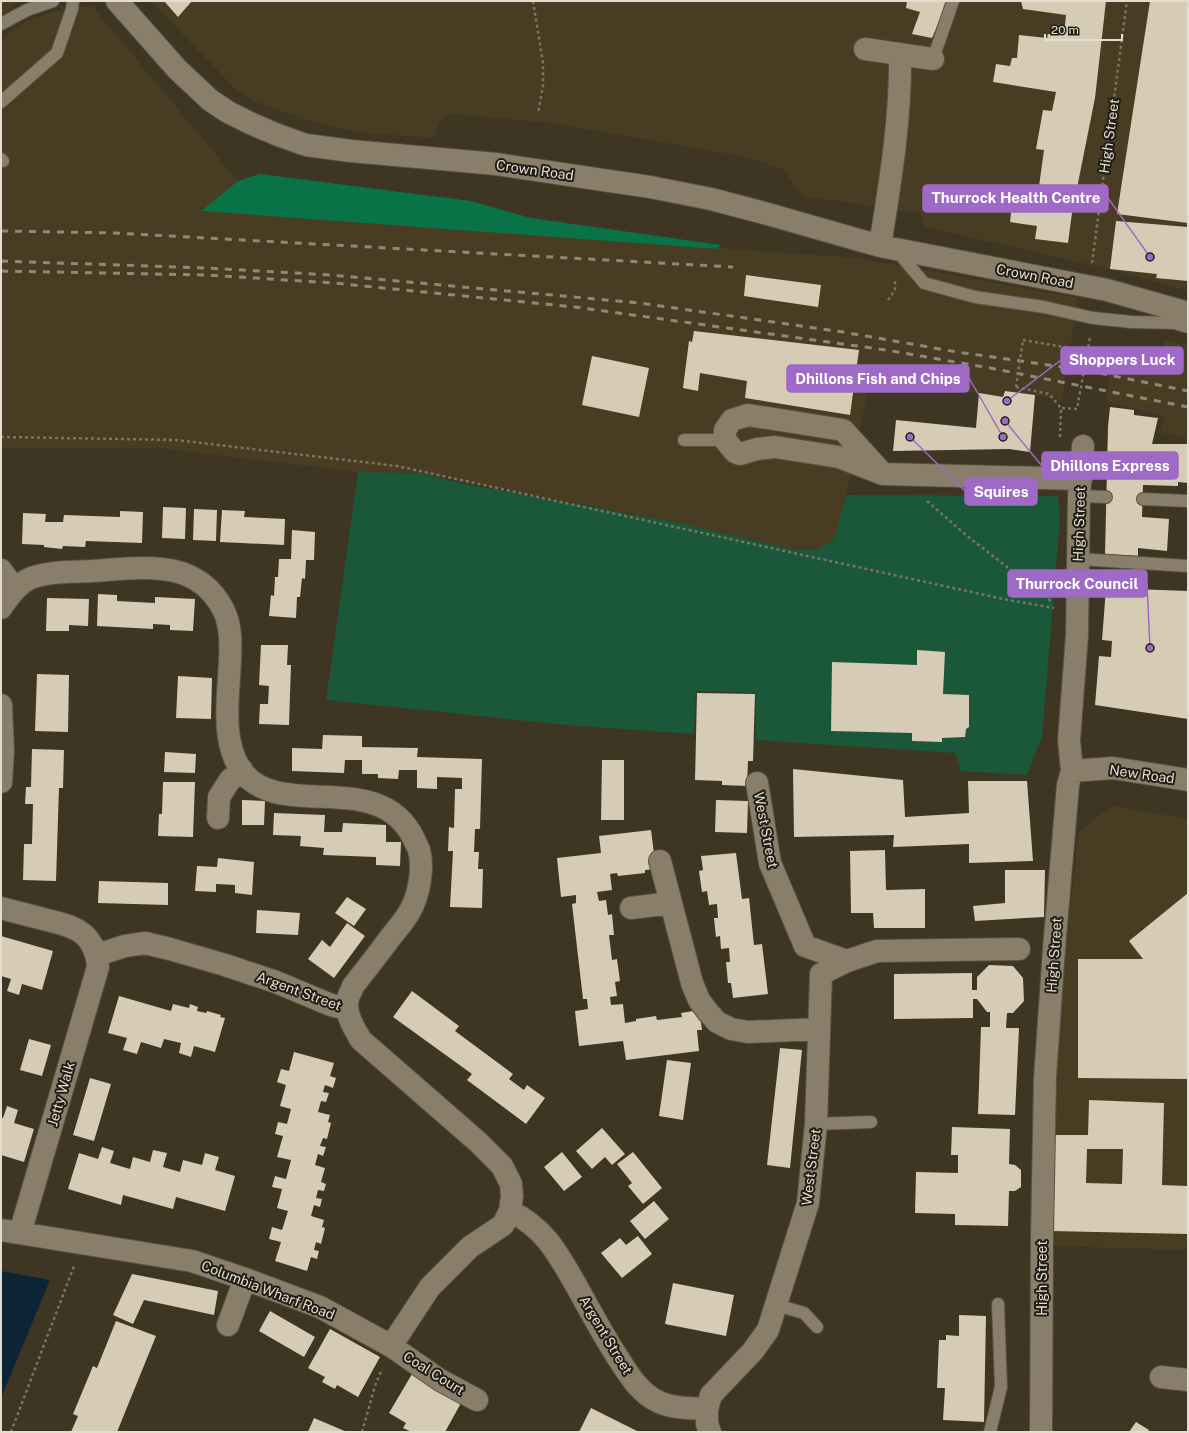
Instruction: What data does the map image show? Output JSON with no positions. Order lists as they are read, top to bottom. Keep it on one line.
{"streets":{"street":["High Street","Crown Road","New Road","West Street","Argent Street","Jetty Walk","Columbia Wharf Road","Coal Court"]},"crossings":[["High Street","Crown Road"],["High Street","New Road"],["West Street","Argent Street"],["Argent Street","Jetty Walk"],["Jetty Walk","Columbia Wharf Road"],["Columbia Wharf Road","Coal Court"]],"places":["Thurrock Health Centre","Shoppers Luck","Dhillons Express","Squires","Dhillons Fish and Chips","Thurrock Council"],"scale_bar":"20 m"}
